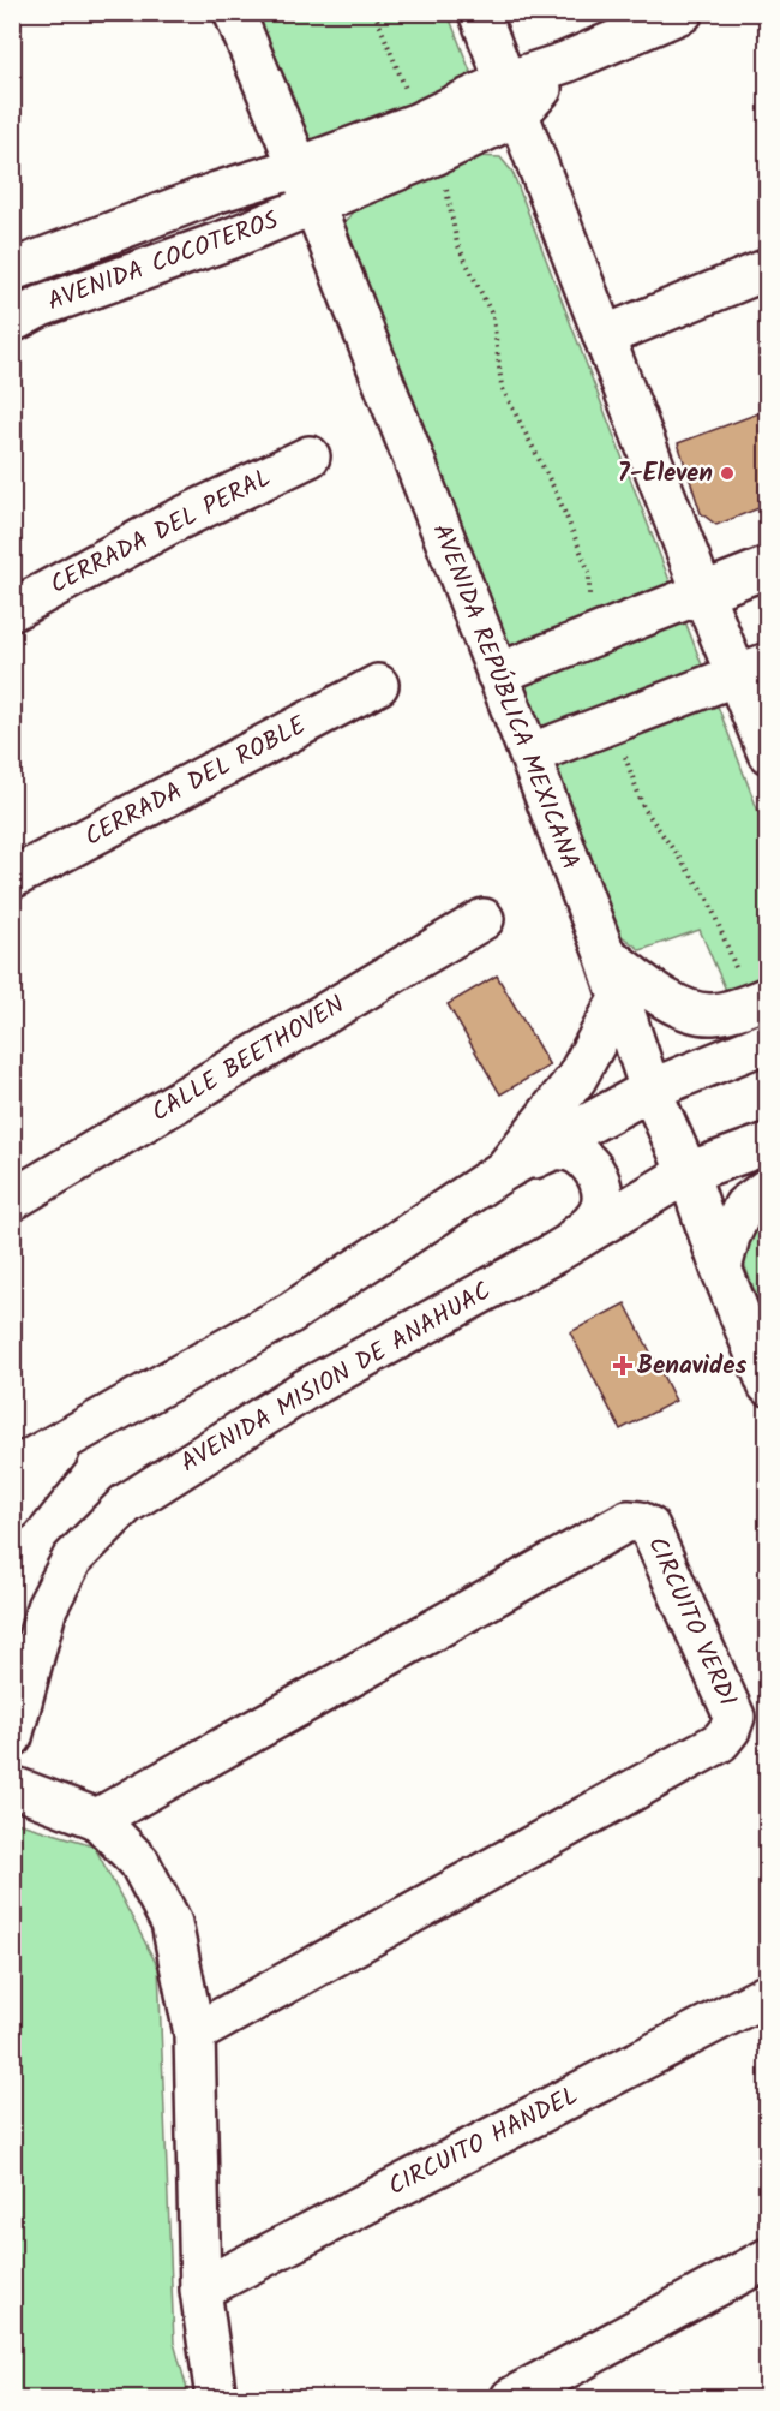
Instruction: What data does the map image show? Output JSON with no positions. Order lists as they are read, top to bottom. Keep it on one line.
{"streets":{"street":["AVENIDA COCOTEROS","CERRADA DEL PERAL","AVENIDA REPÚBLICA MEXICANA","CERRADA DEL ROBLE","CALLE BEETHOVEN","AVENIDA MISION DE ANAHUAC","CIRCUITO VERDI","CIRCUITO HANDEL"]},"crossings":[["AVENIDA COCOTEROS","AVENIDA REPÚBLICA MEXICANA"],["AVENIDA REPÚBLICA MEXICANA","AVENIDA MISION DE ANAHUAC"]],"places":{"other":["7-Eleven"],"health":["Benavides"]}}
